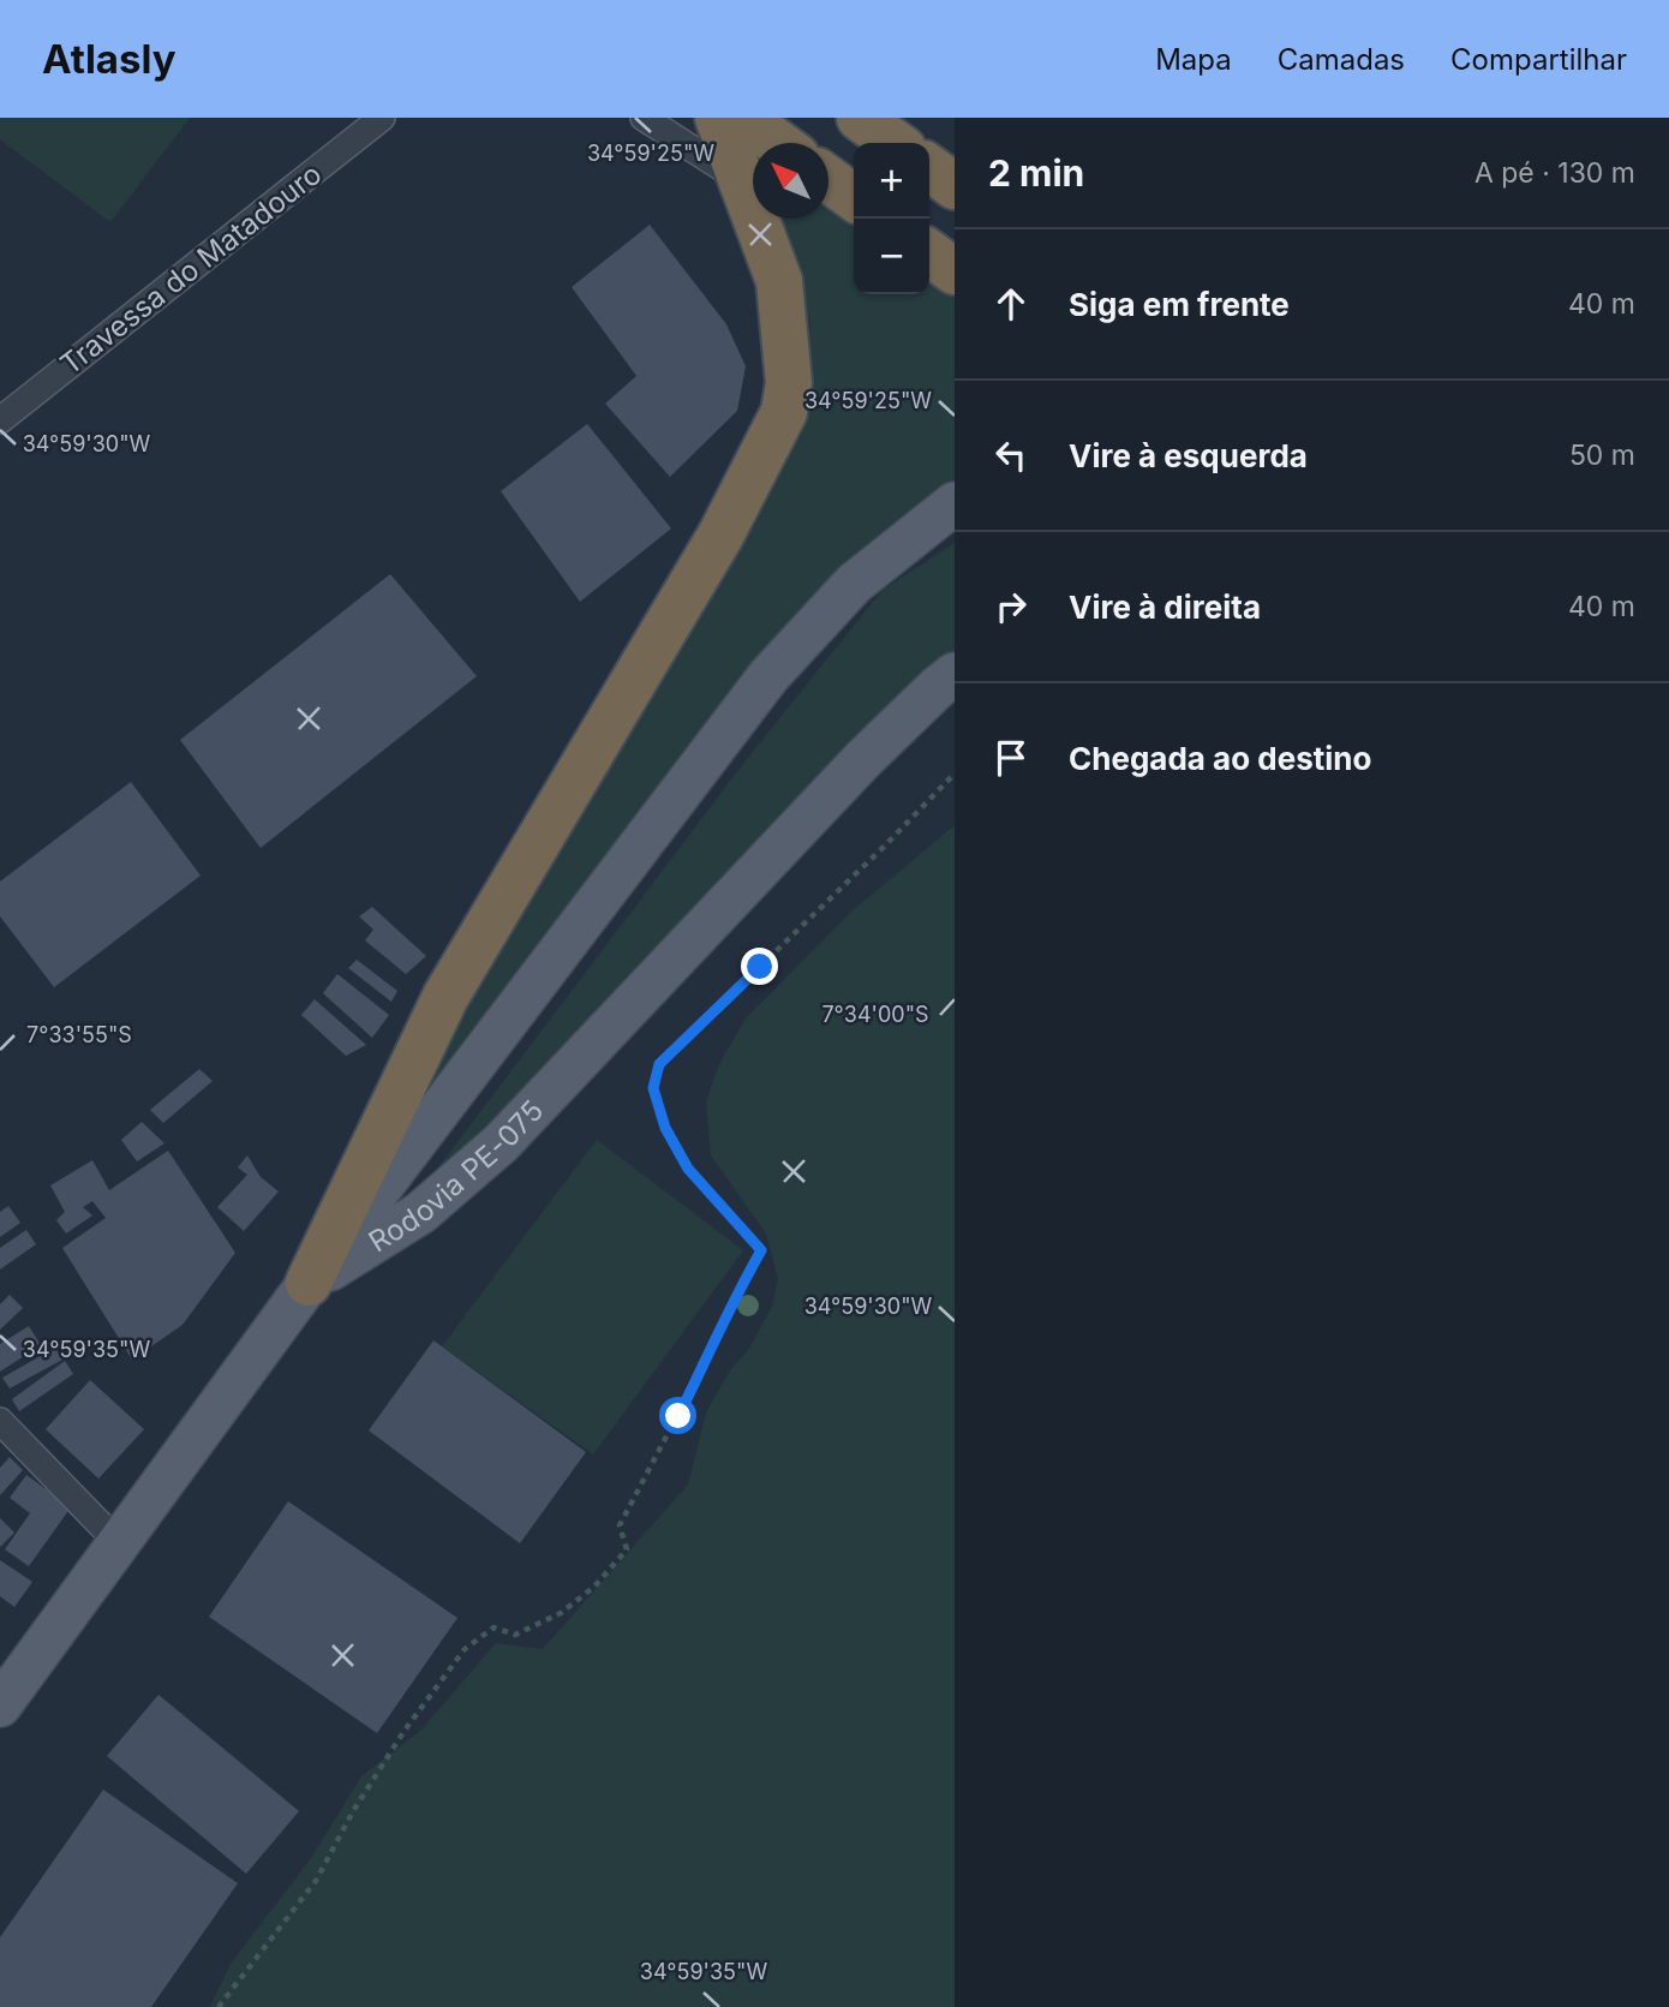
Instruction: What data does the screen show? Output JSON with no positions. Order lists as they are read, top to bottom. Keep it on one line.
{"streets":{"main road":["Rodovia PE-075"],"street":["Travessa do Matadouro"]},"north":"top left","page":{"header":"Atlasly","nav":["Mapa","Camadas","Compartilhar"],"heading":["2 min","A pé · 130 m"],"map_buttons":["+","−"],"list":[["Siga em frente","40 m"],["Vire à esquerda","50 m"],["Vire à direita","40 m"],"Chegada ao destino"]},"coordinates":["34°59'25\"W","34°59'30\"W","7°34'00\"S","7°33'55\"S","34°59'35\"W"]}
